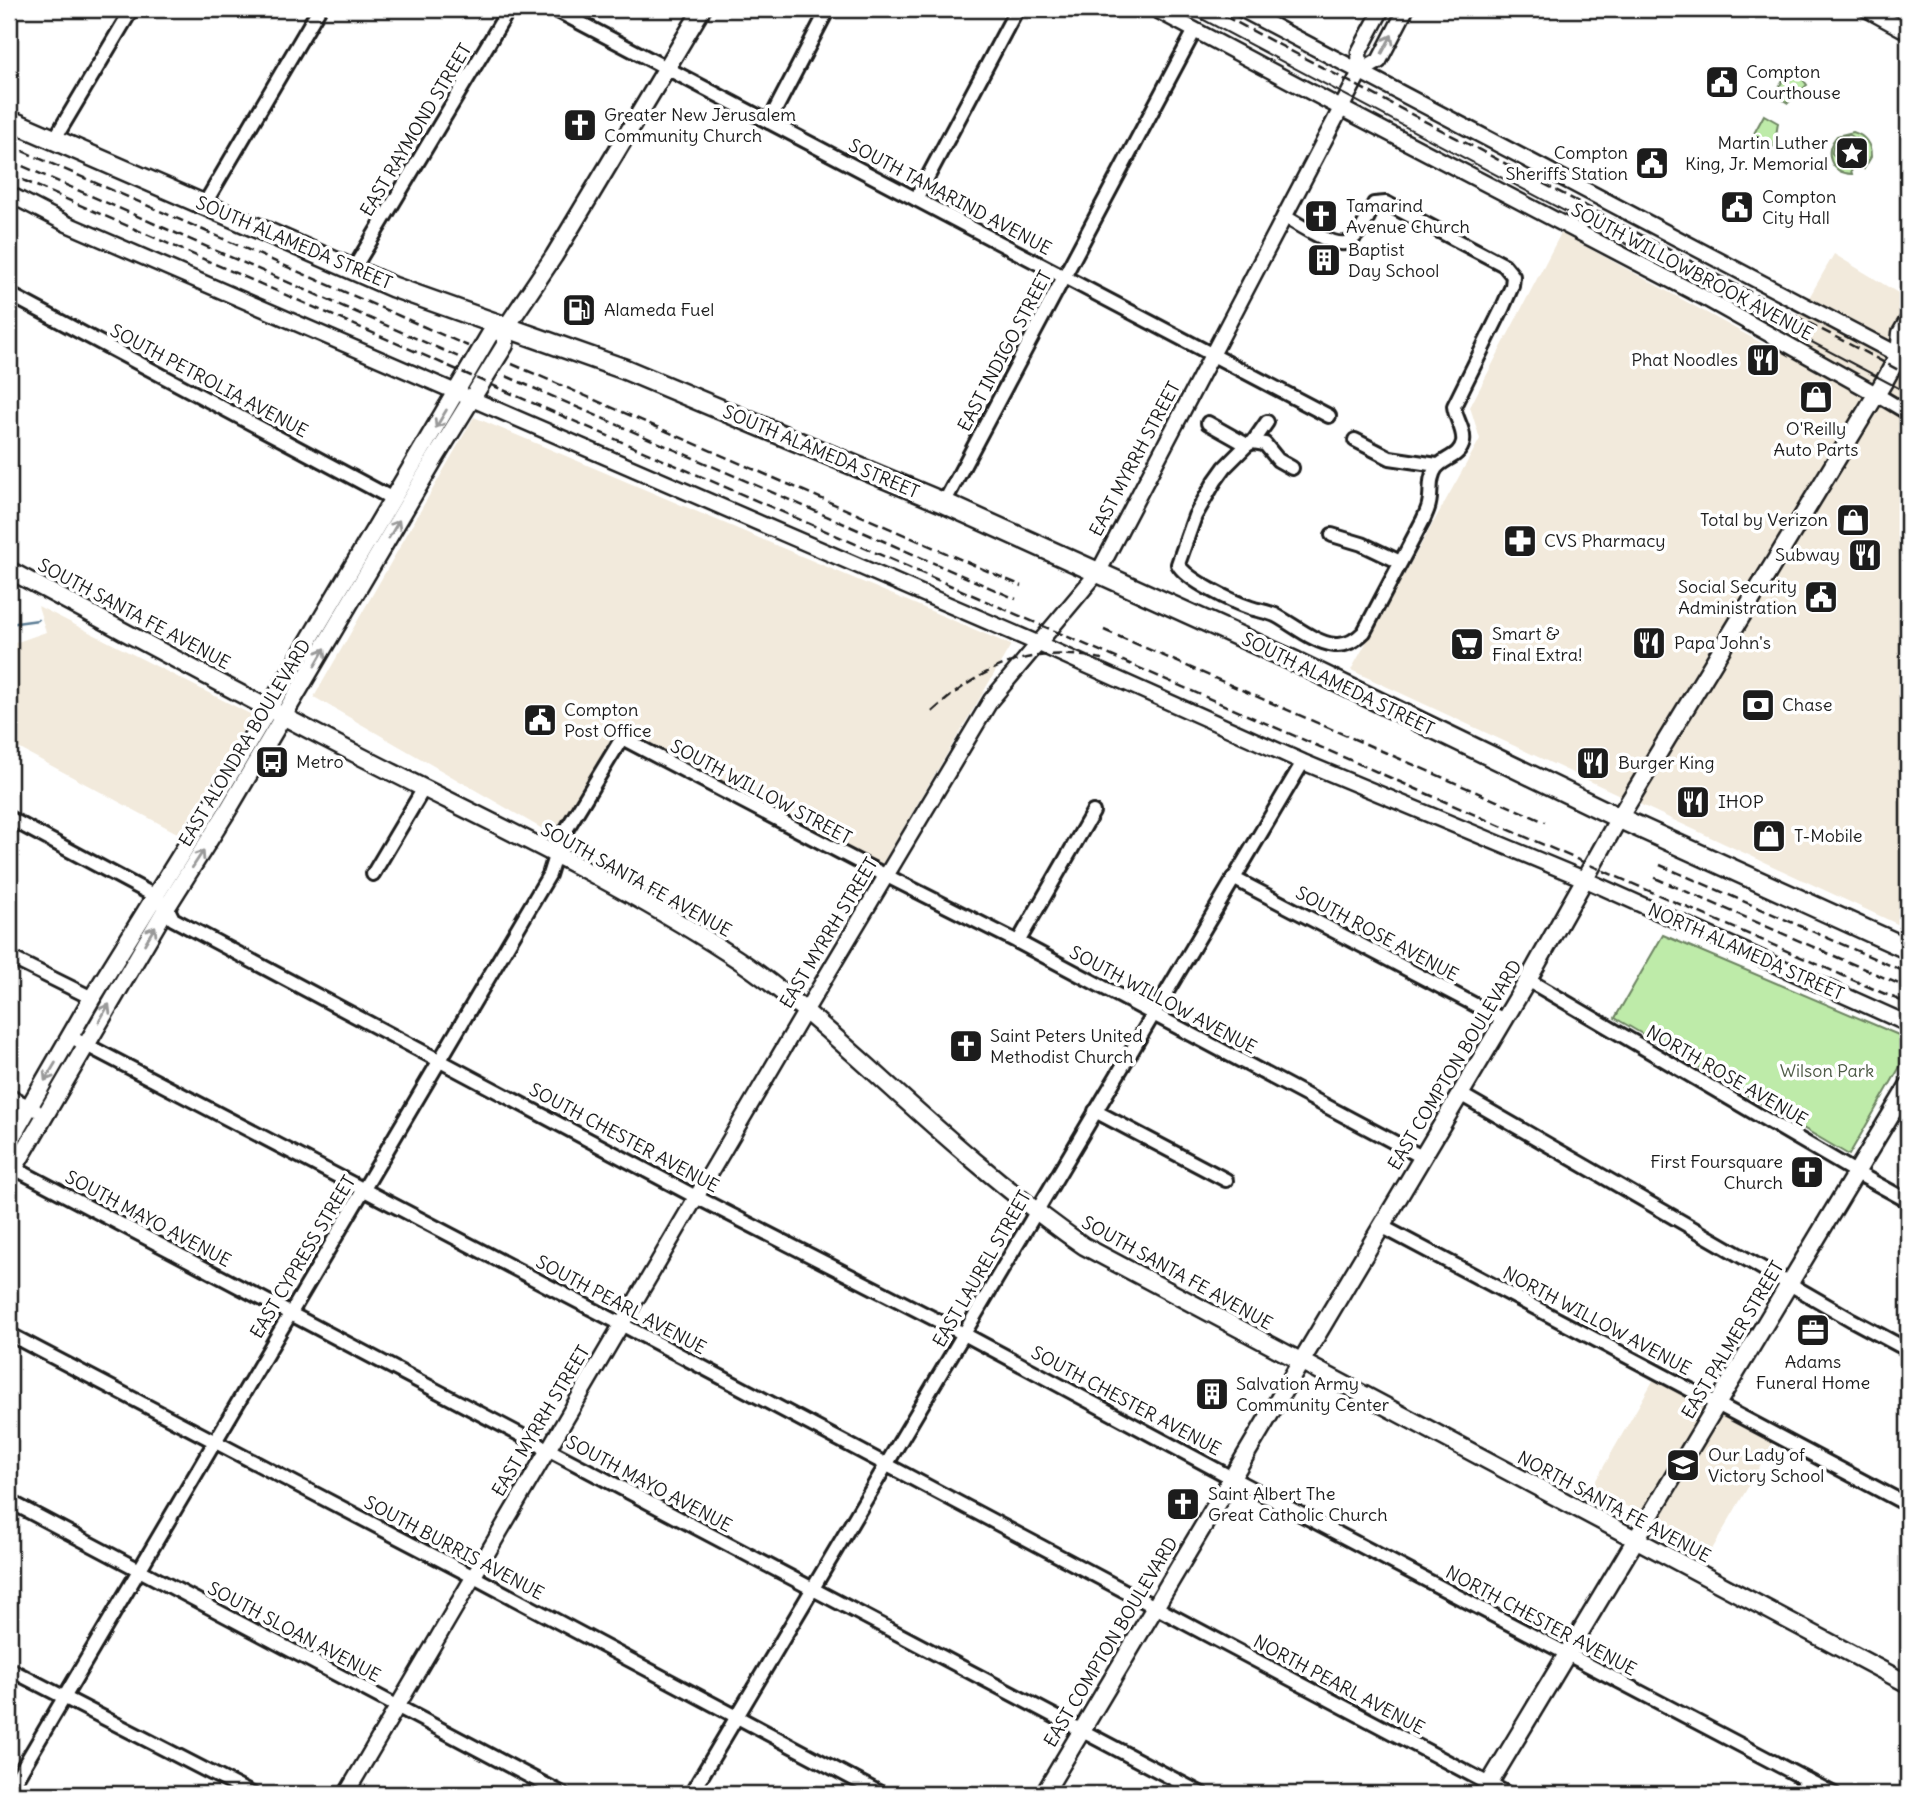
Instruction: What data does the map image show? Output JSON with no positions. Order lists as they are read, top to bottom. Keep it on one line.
{"streets":{"main road":["SOUTH ALAMEDA STREET","SOUTH SANTA FE AVENUE","EAST ALONDRA BOULEVARD","EAST COMPTON BOULEVARD","EAST PALMER STREET","NORTH SANTA FE AVENUE"],"street":["EAST RAYMOND STREET","SOUTH TAMARIND AVENUE","SOUTH WILLOWBROOK AVENUE","EAST INDIGO STREET","SOUTH PETROLIA AVENUE","EAST MYRRH STREET","SOUTH WILLOW STREET","SOUTH ROSE AVENUE","NORTH ALAMEDA STREET","SOUTH WILLOW AVENUE","NORTH ROSE AVENUE","SOUTH CHESTER AVENUE","SOUTH MAYO AVENUE","EAST CYPRESS STREET","EAST LAUREL STREET","SOUTH PEARL AVENUE","NORTH WILLOW AVENUE","SOUTH BURRIS AVENUE","NORTH CHESTER AVENUE","SOUTH SLOAN AVENUE","NORTH PEARL AVENUE"]},"crossings":[["EAST RAYMOND STREET","SOUTH ALAMEDA STREET"],["SOUTH TAMARIND AVENUE","EAST INDIGO STREET"],["SOUTH TAMARIND AVENUE","EAST MYRRH STREET"],["SOUTH TAMARIND AVENUE","EAST ALONDRA BOULEVARD"],["SOUTH ALAMEDA STREET","EAST INDIGO STREET"],["SOUTH ALAMEDA STREET","EAST MYRRH STREET"],["SOUTH ALAMEDA STREET","EAST ALONDRA BOULEVARD"],["SOUTH ALAMEDA STREET","EAST COMPTON BOULEVARD"],["SOUTH WILLOWBROOK AVENUE","EAST INDIGO STREET"],["SOUTH WILLOWBROOK AVENUE","EAST MYRRH STREET"],["SOUTH WILLOWBROOK AVENUE","EAST COMPTON BOULEVARD"],["SOUTH PETROLIA AVENUE","EAST ALONDRA BOULEVARD"],["EAST MYRRH STREET","SOUTH SANTA FE AVENUE"],["EAST MYRRH STREET","SOUTH WILLOW STREET"],["EAST MYRRH STREET","SOUTH WILLOW AVENUE"],["EAST MYRRH STREET","SOUTH CHESTER AVENUE"],["EAST MYRRH STREET","SOUTH MAYO AVENUE"],["EAST MYRRH STREET","SOUTH PEARL AVENUE"],["EAST MYRRH STREET","SOUTH BURRIS AVENUE"],["EAST MYRRH STREET","SOUTH SLOAN AVENUE"],["SOUTH SANTA FE AVENUE","EAST ALONDRA BOULEVARD"],["SOUTH SANTA FE AVENUE","EAST COMPTON BOULEVARD"],["SOUTH SANTA FE AVENUE","EAST CYPRESS STREET"],["SOUTH SANTA FE AVENUE","EAST LAUREL STREET"],["SOUTH SANTA FE AVENUE","NORTH SANTA FE AVENUE"],["EAST ALONDRA BOULEVARD","SOUTH CHESTER AVENUE"],["EAST ALONDRA BOULEVARD","SOUTH MAYO AVENUE"],["EAST ALONDRA BOULEVARD","SOUTH PEARL AVENUE"],["SOUTH WILLOW STREET","SOUTH WILLOW AVENUE"],["SOUTH WILLOW STREET","EAST CYPRESS STREET"],["SOUTH ROSE AVENUE","EAST COMPTON BOULEVARD"],["SOUTH ROSE AVENUE","EAST LAUREL STREET"],["NORTH ALAMEDA STREET","EAST COMPTON BOULEVARD"],["SOUTH WILLOW AVENUE","EAST COMPTON BOULEVARD"],["SOUTH WILLOW AVENUE","EAST LAUREL STREET"],["EAST COMPTON BOULEVARD","NORTH ROSE AVENUE"],["EAST COMPTON BOULEVARD","SOUTH CHESTER AVENUE"],["EAST COMPTON BOULEVARD","SOUTH MAYO AVENUE"],["EAST COMPTON BOULEVARD","SOUTH PEARL AVENUE"],["EAST COMPTON BOULEVARD","NORTH WILLOW AVENUE"],["EAST COMPTON BOULEVARD","NORTH SANTA FE AVENUE"],["EAST COMPTON BOULEVARD","NORTH CHESTER AVENUE"],["EAST COMPTON BOULEVARD","NORTH PEARL AVENUE"],["NORTH ROSE AVENUE","EAST PALMER STREET"],["SOUTH CHESTER AVENUE","EAST CYPRESS STREET"],["SOUTH CHESTER AVENUE","EAST LAUREL STREET"],["SOUTH CHESTER AVENUE","NORTH CHESTER AVENUE"],["SOUTH MAYO AVENUE","EAST CYPRESS STREET"],["SOUTH MAYO AVENUE","EAST LAUREL STREET"],["EAST CYPRESS STREET","SOUTH PEARL AVENUE"],["EAST CYPRESS STREET","SOUTH BURRIS AVENUE"],["EAST CYPRESS STREET","SOUTH SLOAN AVENUE"],["EAST LAUREL STREET","SOUTH PEARL AVENUE"],["EAST LAUREL STREET","SOUTH BURRIS AVENUE"],["SOUTH PEARL AVENUE","NORTH PEARL AVENUE"],["NORTH WILLOW AVENUE","EAST PALMER STREET"],["EAST PALMER STREET","NORTH SANTA FE AVENUE"],["EAST PALMER STREET","NORTH CHESTER AVENUE"],["EAST PALMER STREET","NORTH PEARL AVENUE"]],"parks":["Wilson Park"],"places":{"public building":["Compton Courthouse","Compton Sheriffs Station","Compton City Hall","Social Security Administration","Compton Post Office"],"church":["Greater New Jerusalem Community Church","Tamarind Avenue Church","Saint Peters United Methodist Church","First Foursquare Church","Saint Albert The Great Catholic Church"],"place":["Martin Luther King, Jr. Memorial"],"building":["Baptist Day School","Salvation Army Community Center"],"fuel station":["Alameda Fuel"],"restaurant":["Phat Noodles","Subway","Papa John's","Burger King","IHOP"],"shop":["O'Reilly Auto Parts","Total by Verizon","T-Mobile"],"pharmacy":["CVS Pharmacy"],"supermarket":["Smart & Final Extra!"],"bank":["Chase"],"bus stop":["Metro"],"office":["Adams Funeral Home"],"school or university":["Our Lady of Victory School"]}}
